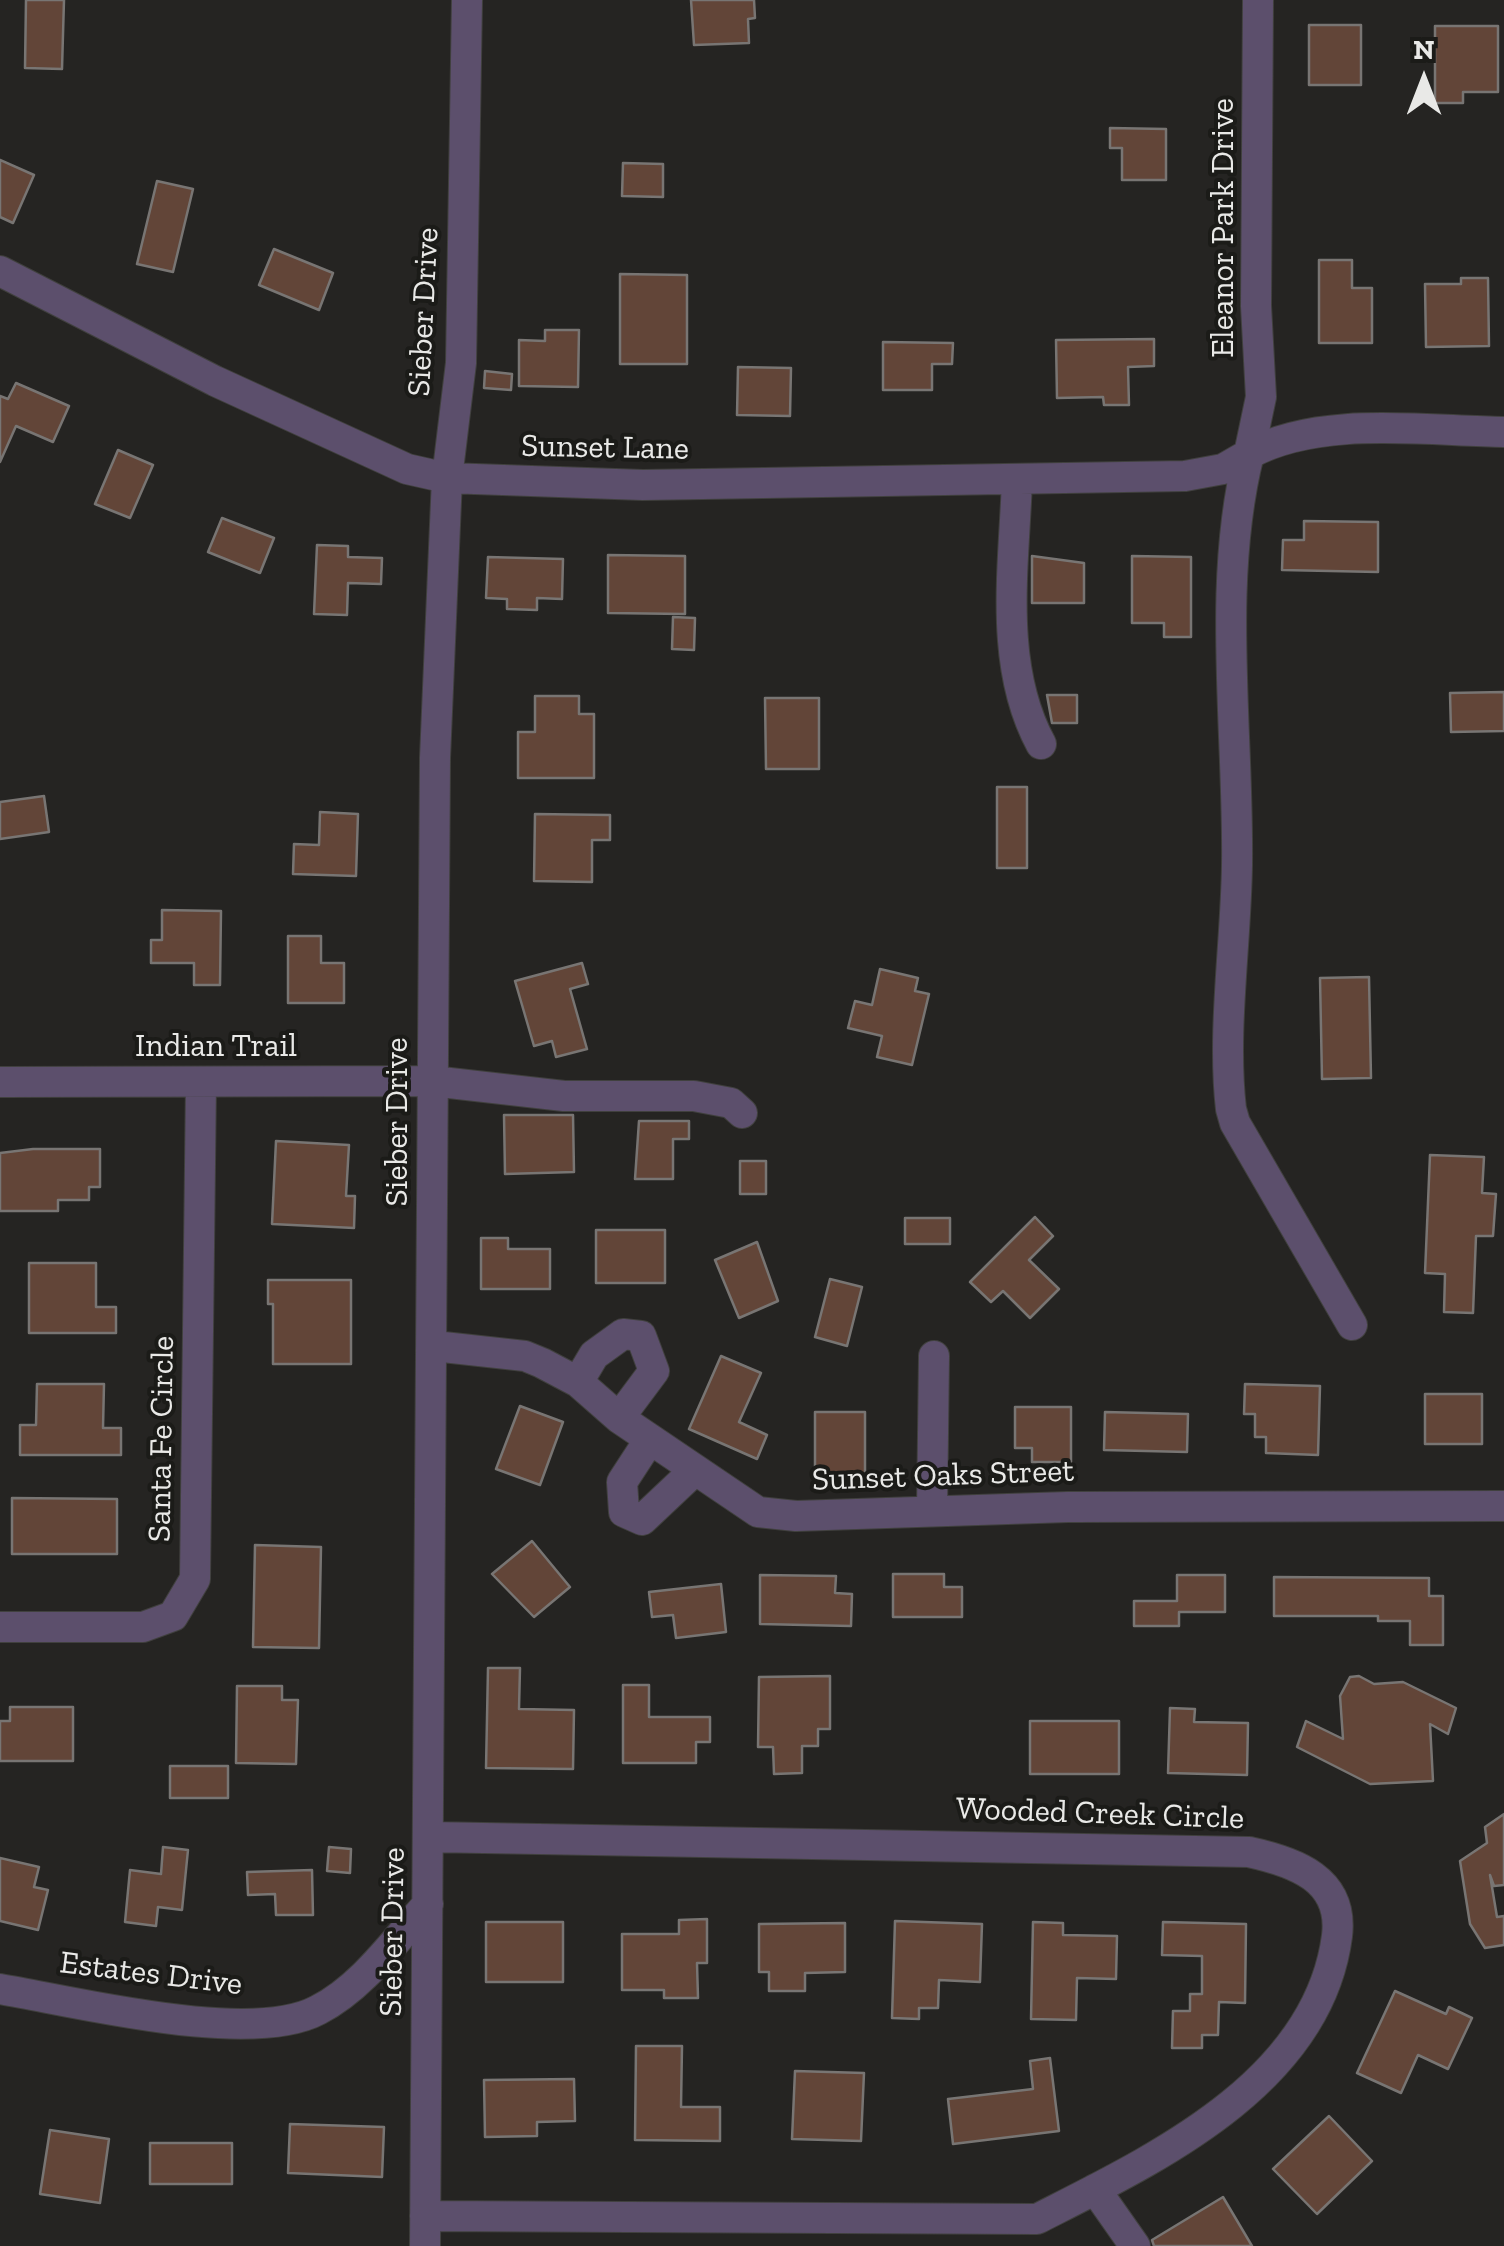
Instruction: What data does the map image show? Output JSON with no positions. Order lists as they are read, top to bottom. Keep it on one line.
{"streets":{"street":["Eleanor Park Drive","Sieber Drive","Sunset Lane","Indian Trail","Santa Fe Circle","Sunset Oaks Street","Wooded Creek Circle","Estates Drive"]},"crossings":[["Eleanor Park Drive","Sunset Lane"],["Sieber Drive","Sunset Lane"],["Sieber Drive","Indian Trail"],["Sieber Drive","Sunset Oaks Street"],["Sieber Drive","Wooded Creek Circle"],["Sieber Drive","Estates Drive"],["Indian Trail","Santa Fe Circle"]],"north":"top"}
